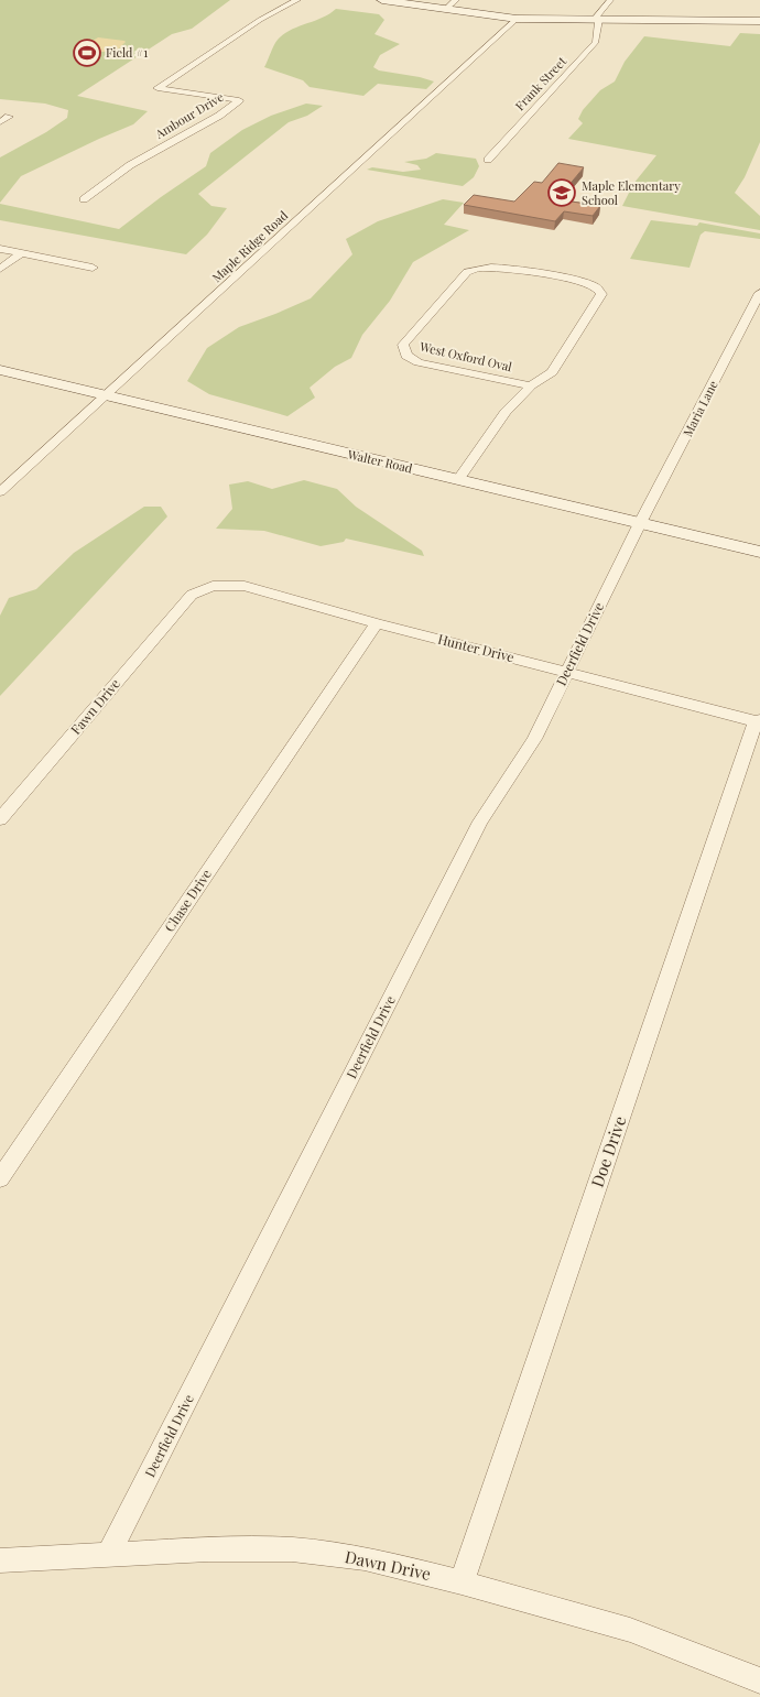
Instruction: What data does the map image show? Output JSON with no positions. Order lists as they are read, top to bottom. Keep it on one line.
{"streets":{"street":["Frank Street","Ambour Drive","Maple Ridge Road","West Oxford Oval","Maria Lane","Walter Road","Deerfield Drive","Hunter Drive","Fawn Drive","Chase Drive","Doe Drive","Dawn Drive"]},"crossings":[["Maple Ridge Road","Walter Road"],["Maria Lane","Walter Road"],["Maria Lane","Deerfield Drive"],["Walter Road","Deerfield Drive"],["Deerfield Drive","Hunter Drive"],["Deerfield Drive","Dawn Drive"],["Hunter Drive","Fawn Drive"],["Hunter Drive","Chase Drive"],["Hunter Drive","Doe Drive"],["Doe Drive","Dawn Drive"]],"places":{"sports":["Field #1"],"school or university":["Maple Elementary School"]}}
